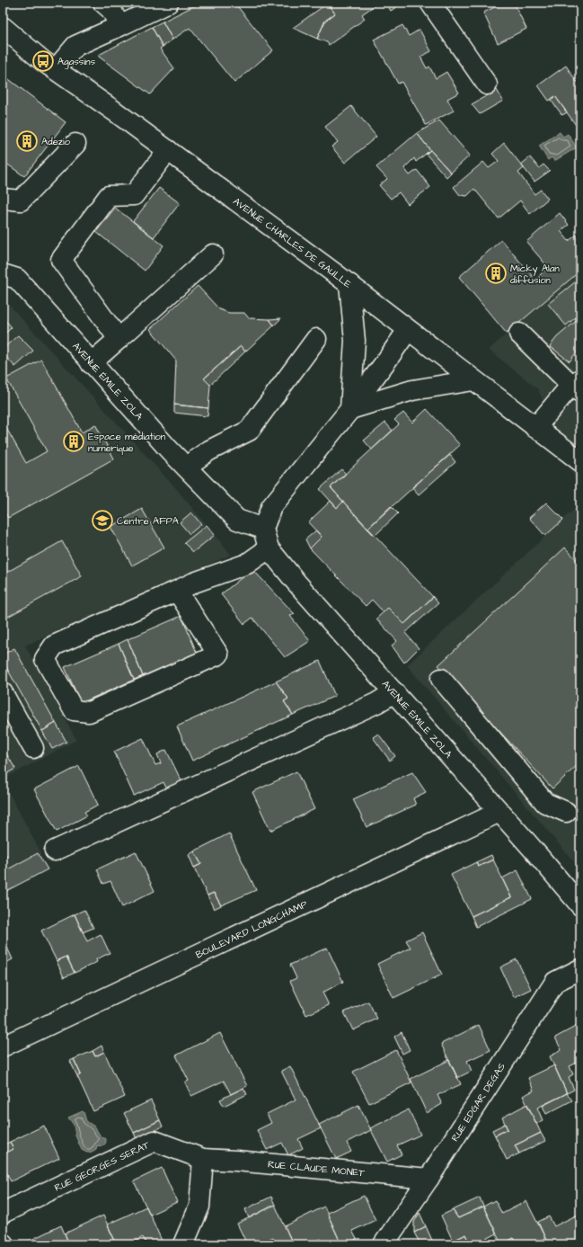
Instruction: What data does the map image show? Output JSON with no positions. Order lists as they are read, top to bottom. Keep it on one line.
{"streets":{"street":["AVENUE CHARLES DE GAULLE","AVENUE ÉMILE ZOLA","BOULEVARD LONGCHAMP","RUE EDGAR DEGAS","RUE GEORGES SERAT","RUE CLAUDE MONET"]},"crossings":[["AVENUE ÉMILE ZOLA","BOULEVARD LONGCHAMP"],["RUE EDGAR DEGAS","RUE CLAUDE MONET"],["RUE GEORGES SERAT","RUE CLAUDE MONET"]],"places":{"bus stop":["Agassins"],"building":["Adezio","Micky Alan diffusion","Espace médiation numerique"],"school or university":["Centre AFPA"]}}
